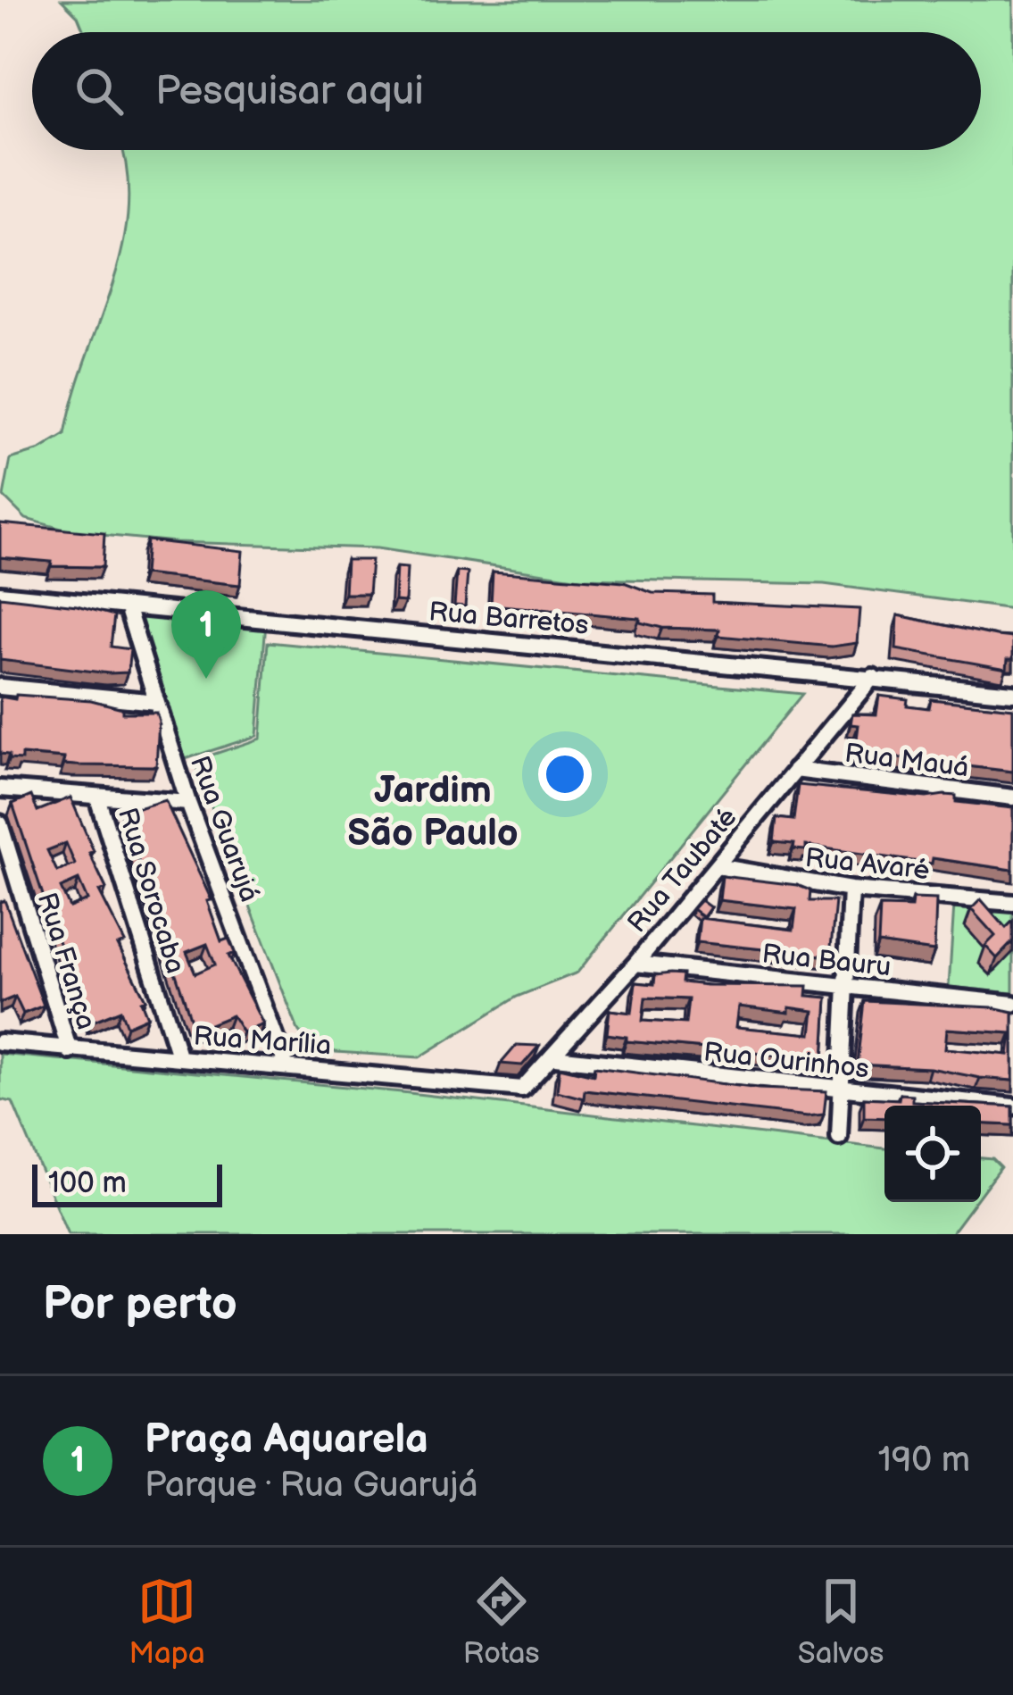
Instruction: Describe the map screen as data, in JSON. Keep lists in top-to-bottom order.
{
  "streets": {
    "street": [
      "Rua Barretos",
      "Rua Mauá",
      "Rua Guarujá",
      "Rua Avaré",
      "Rua Taubaté",
      "Rua Sorocaba",
      "Rua Bauru",
      "Rua França",
      "Rua Marília",
      "Rua Ourinhos"
    ]
  },
  "crossings": [
    ["Rua Barretos", "Rua Guarujá"],
    ["Rua Barretos", "Rua Taubaté"],
    ["Rua Mauá", "Rua Taubaté"],
    ["Rua Guarujá", "Rua Marília"],
    ["Rua Avaré", "Rua Taubaté"],
    ["Rua Taubaté", "Rua Bauru"],
    ["Rua Taubaté", "Rua Marília"],
    ["Rua Taubaté", "Rua Ourinhos"],
    ["Rua Sorocaba", "Rua Marília"],
    ["Rua França", "Rua Marília"]
  ],
  "districts": ["Jardim São Paulo"],
  "scale_bar": "100 m",
  "page": {
    "search": "Pesquisar aqui",
    "pins": "1",
    "scale": "100 m",
    "heading": "Por perto",
    "list": [
      {
        "mark": "1",
        "name": "Praça Aquarela",
        "note": "Parque · Rua Guarujá",
        "value": "190 m"
      }
    ],
    "nav": ["Mapa", "Rotas", "Salvos"]
  }
}
